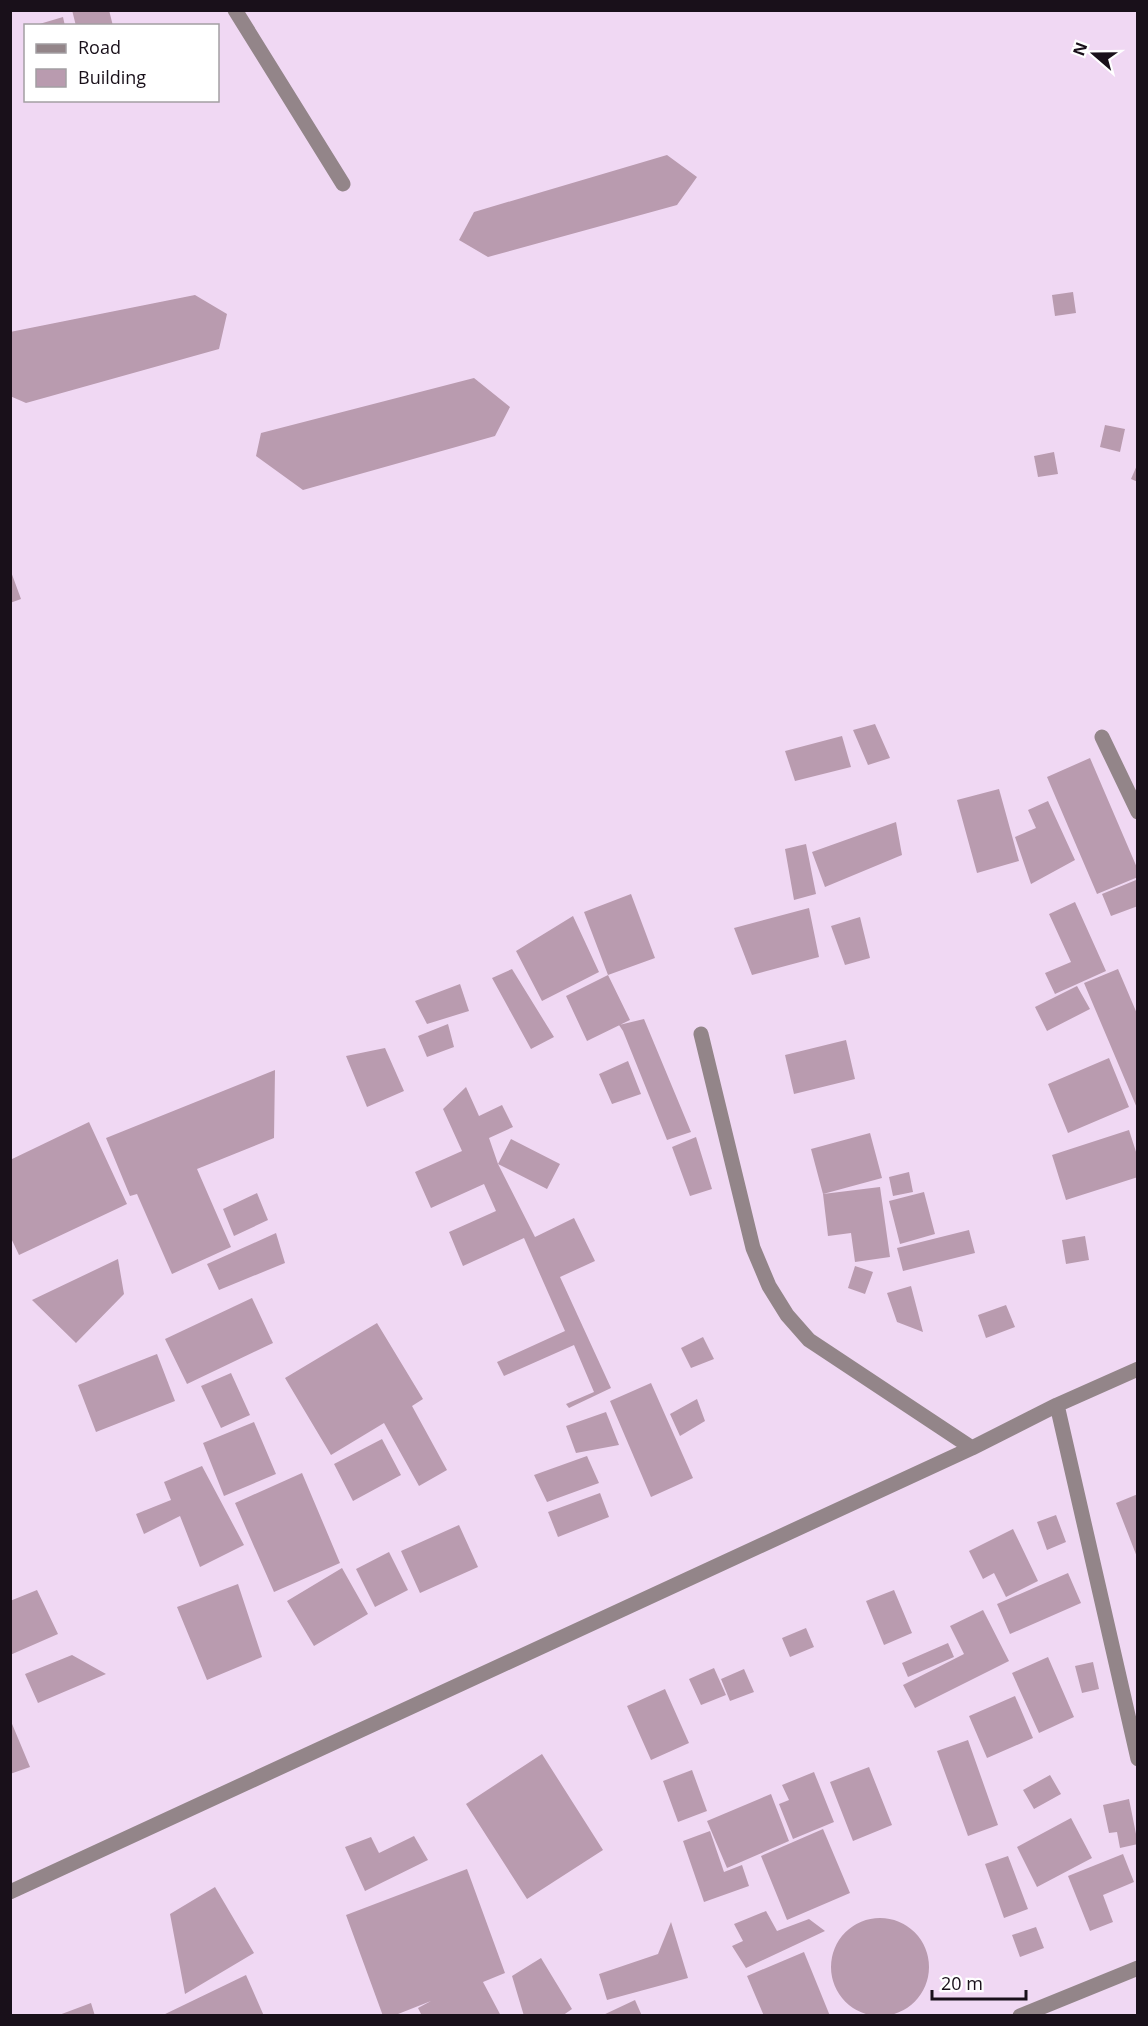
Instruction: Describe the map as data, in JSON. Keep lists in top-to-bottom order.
{
  "legend": ["Road", "Building"],
  "scale_bar": "20 m",
  "north": "left"
}
